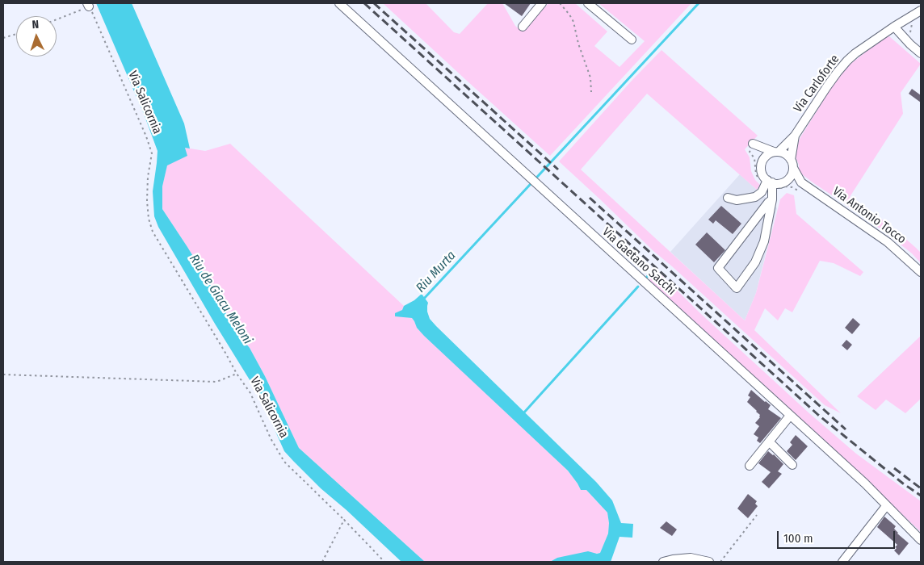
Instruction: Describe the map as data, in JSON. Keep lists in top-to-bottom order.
{
  "streets": {
    "street": ["Via Carloforte", "Via Antonio Tocco", "Via Gaetano Sacchi"],
    "path": ["Via Salicornia"]
  },
  "crossings": [
    ["Via Carloforte", "Via Antonio Tocco"]
  ],
  "water": ["Riu Murta", "Riu de Giacu Meloni"],
  "scale_bar": "100 m",
  "north": "top"
}
